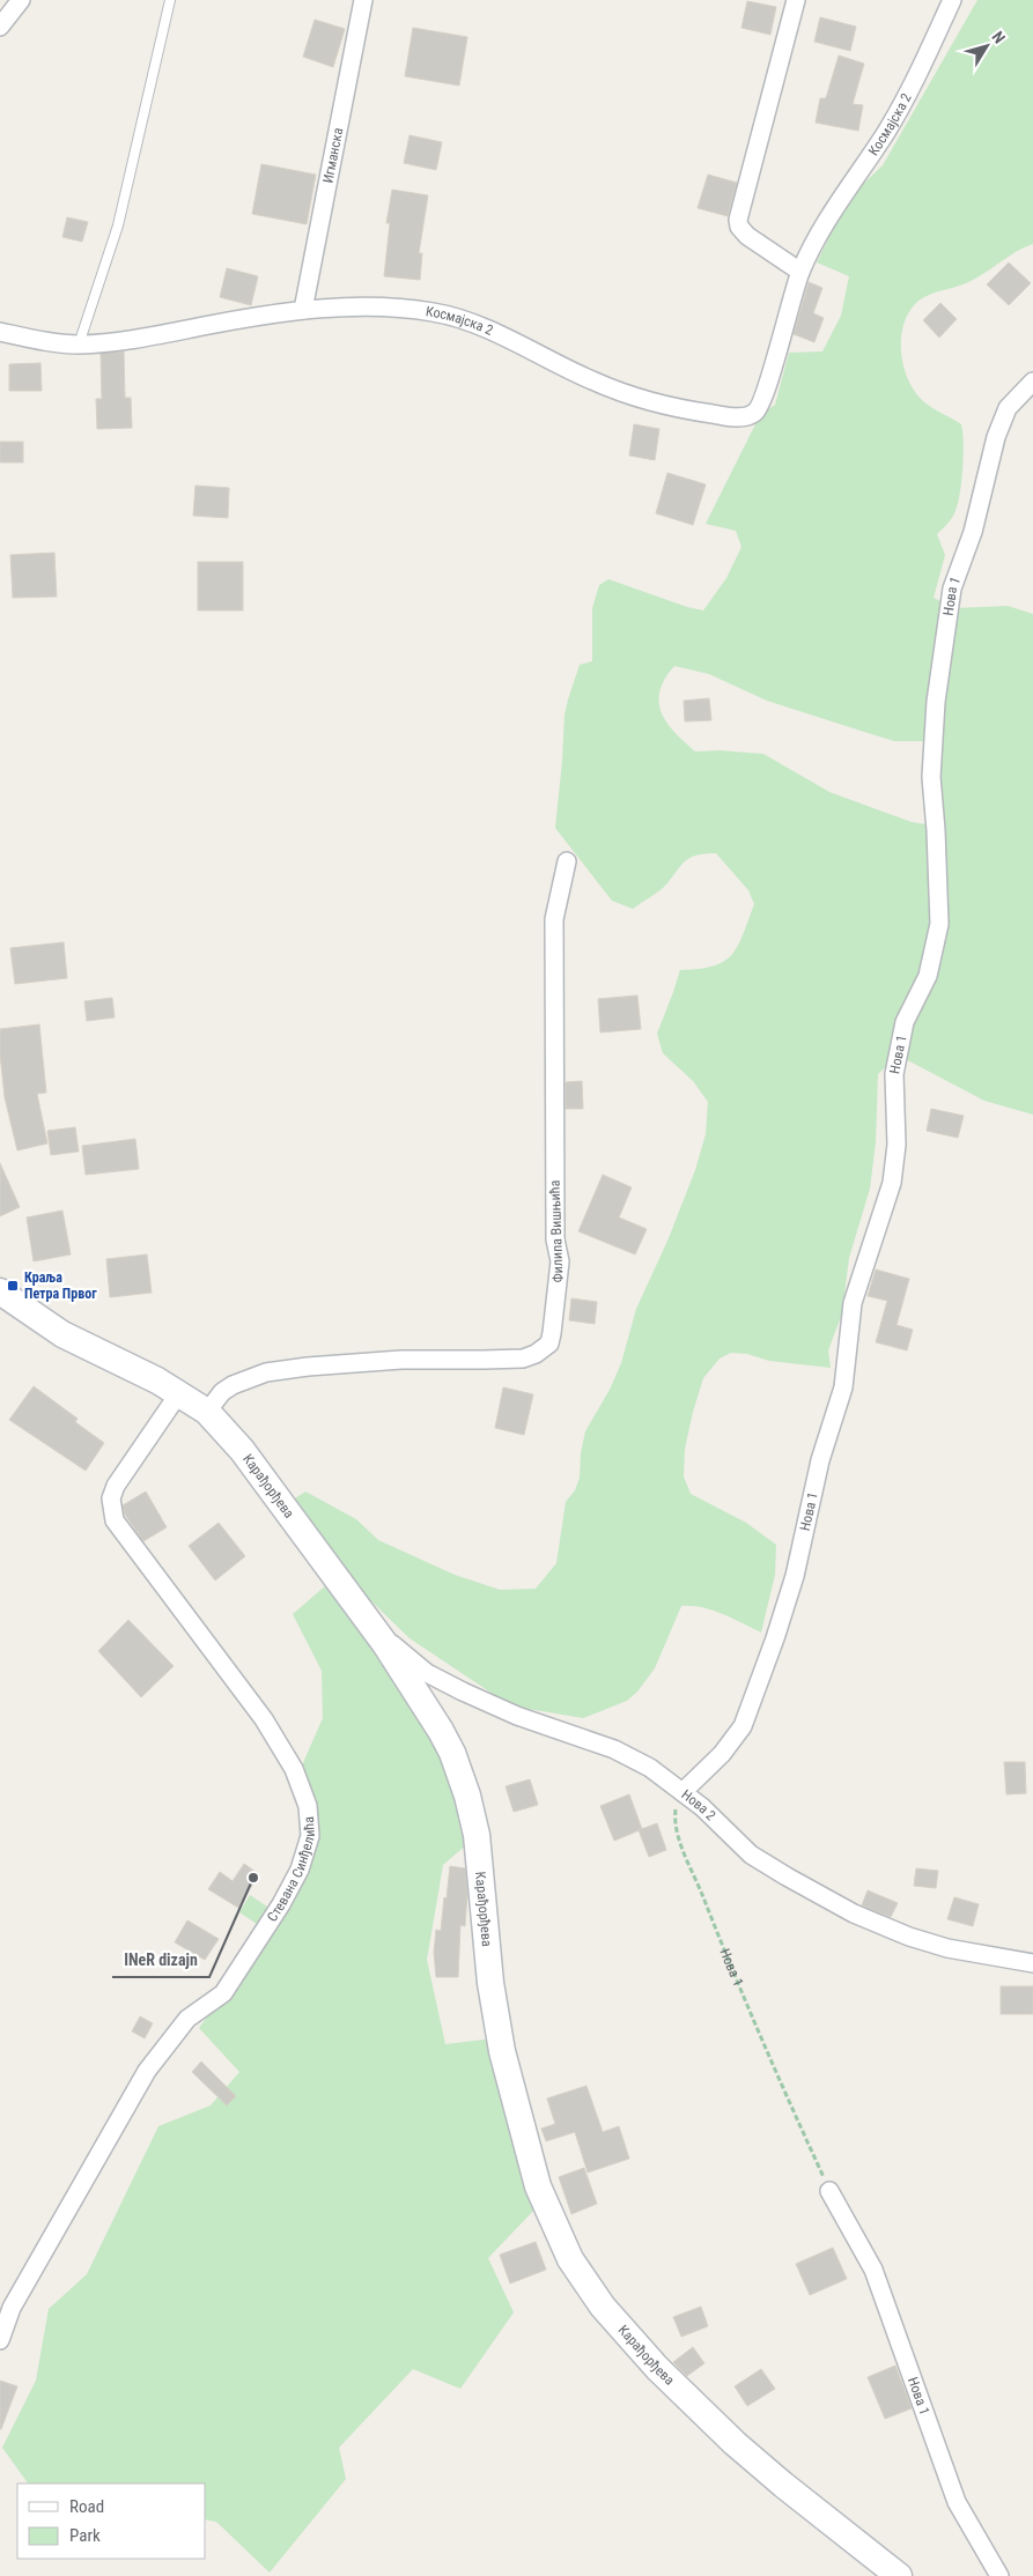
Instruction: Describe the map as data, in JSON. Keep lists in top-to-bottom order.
{
  "streets": {
    "street": [
      "Космајска 2",
      "Игманска",
      "Нова 1",
      "Филипа Вишњића",
      "Карађорђева",
      "Нова 2",
      "Стевана Синђелића"
    ]
  },
  "crossings": [
    ["Космајска 2", "Игманска"],
    ["Нова 1", "Нова 2"],
    ["Филипа Вишњића", "Карађорђева"],
    ["Карађорђева", "Нова 2"],
    ["Карађорђева", "Стевана Синђелића"]
  ],
  "places": {
    "transit": ["Краља Петра Првог"],
    "other": ["INeR dizajn"]
  },
  "legend": ["Road", "Park"],
  "north": "top right"
}
